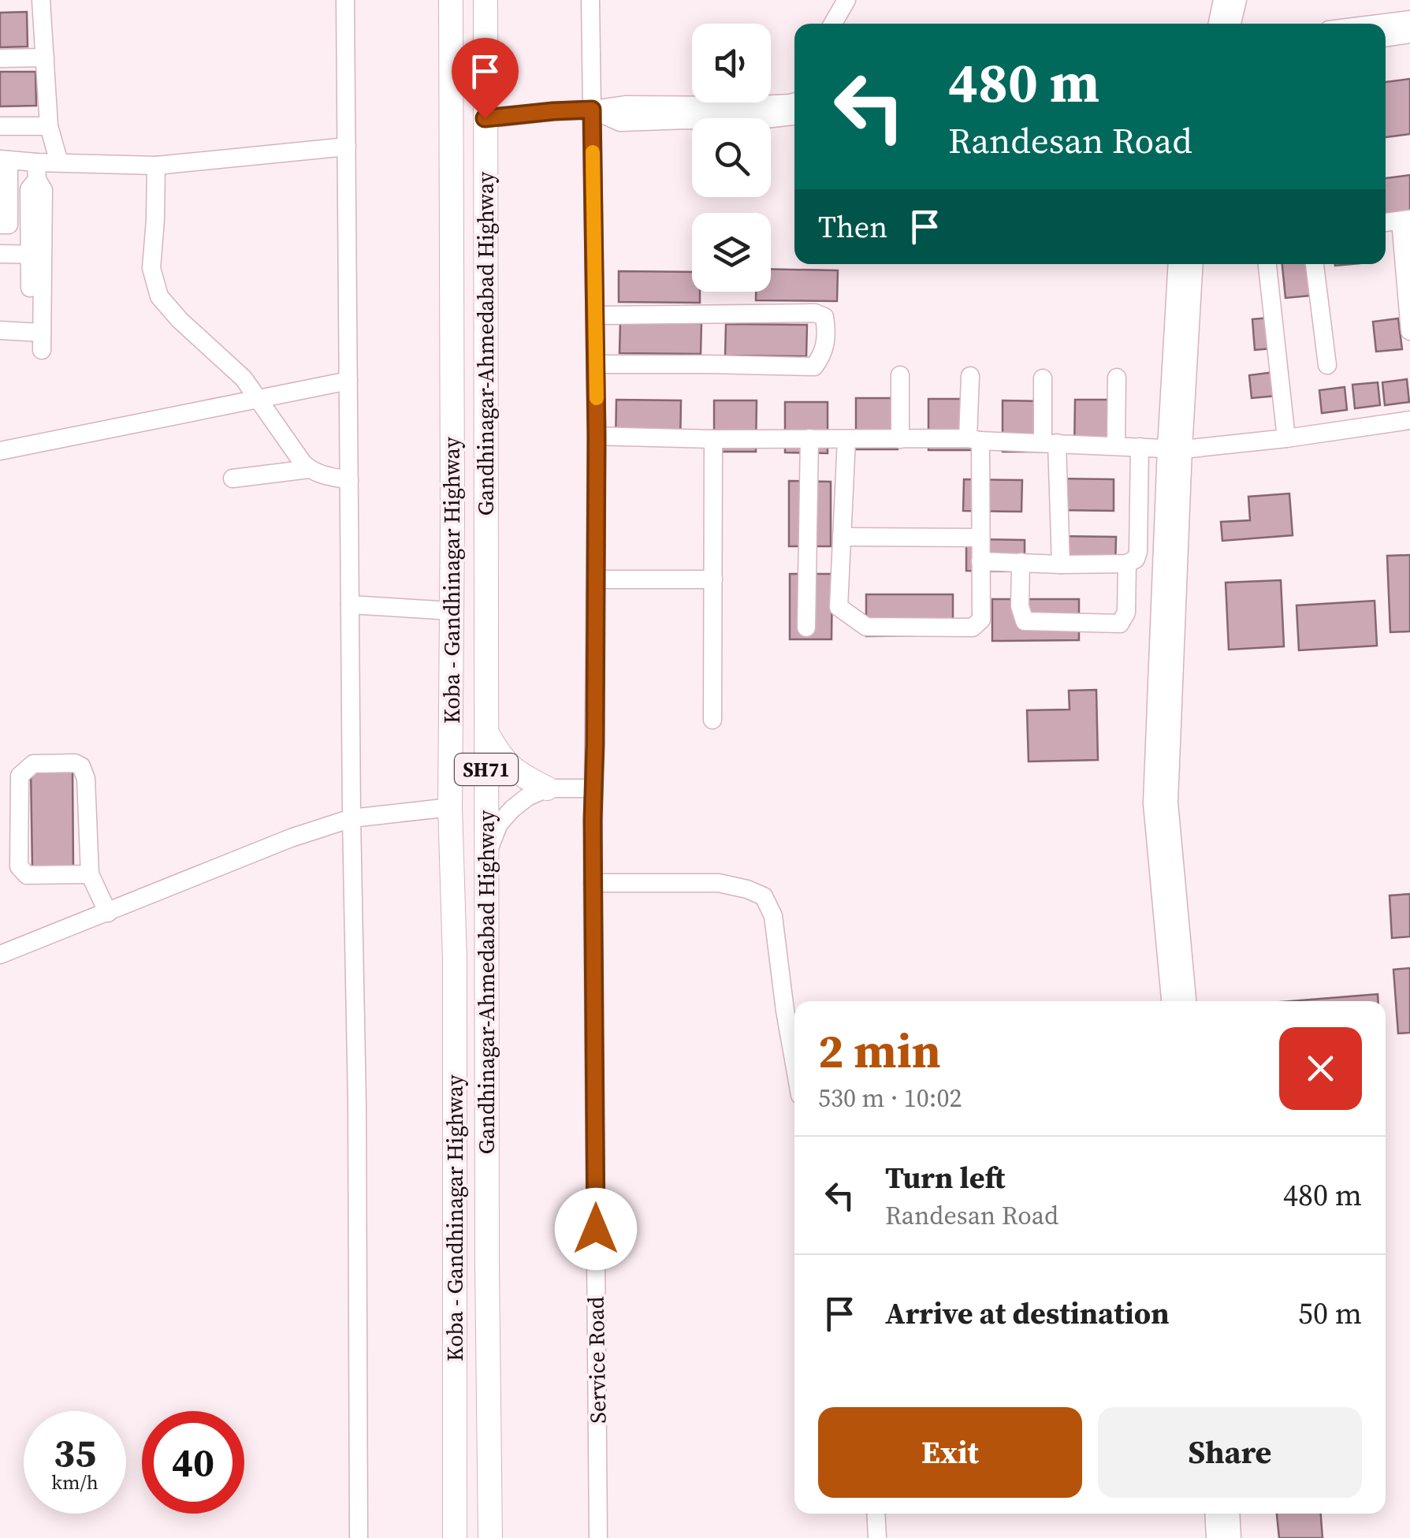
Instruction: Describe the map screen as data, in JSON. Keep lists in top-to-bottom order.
{
  "streets": {
    "main road": ["Gandhinagar-Ahmedabad Highway", "Koba - Gandhinagar Highway", "SH71"],
    "street": ["Service Road"]
  },
  "page": {
    "turn": ["480 m", "Randesan Road"],
    "then": "Then",
    "heading": ["2 min", "530 m · 10:02"],
    "list": [
      {
        "name": "Turn left",
        "note": "Randesan Road",
        "value": "480 m"
      },
      {
        "name": "Arrive at destination",
        "value": "50 m"
      }
    ],
    "buttons": ["Exit", "Share"],
    "speed": "35 km/h",
    "limit": "40"
  }
}
